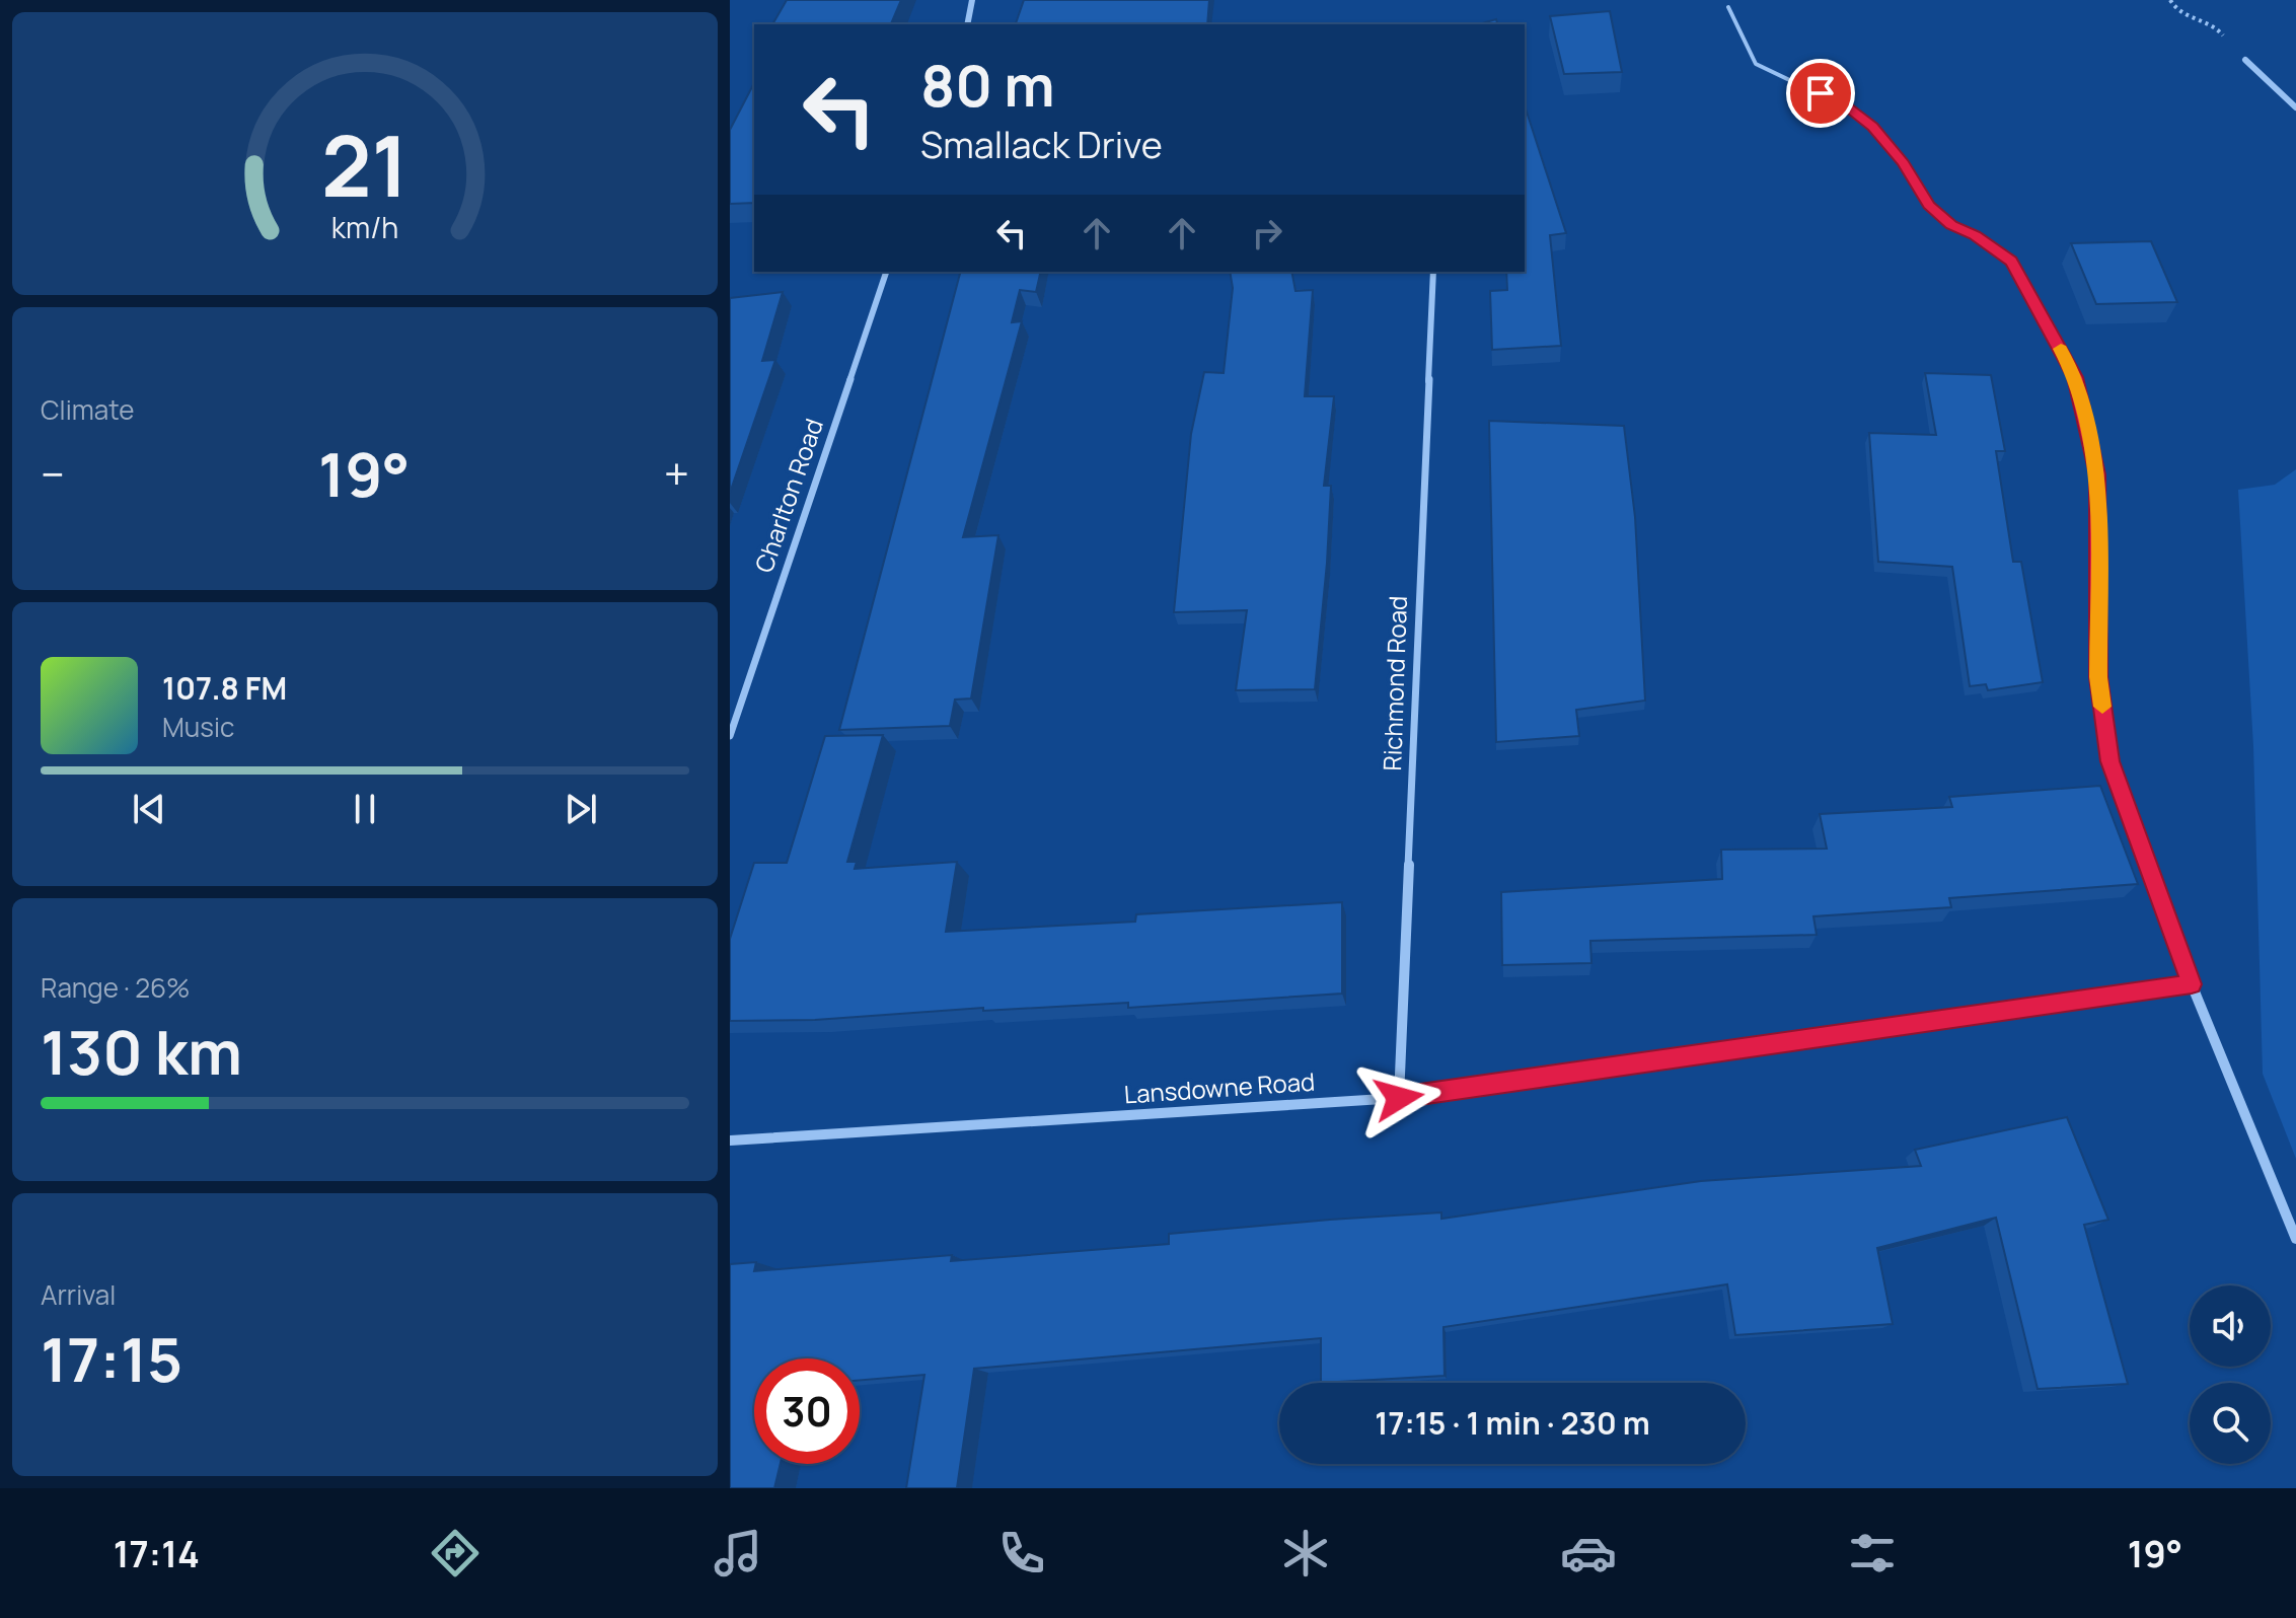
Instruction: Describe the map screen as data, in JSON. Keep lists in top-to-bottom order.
{
  "streets": {
    "street": ["Charlton Road", "Richmond Road", "Lansdowne Road"]
  },
  "crossings": [
    ["Richmond Road", "Lansdowne Road"]
  ],
  "page": {
    "turn": ["80 m", "Smallack Drive"],
    "tile": [
      "Climate",
      ["Range · 26%", "130 km"],
      ["Arrival", "17:15"]
    ],
    "heat": ["−", "19°", "+"],
    "song": ["107.8 FM", "Music"],
    "limit": "30",
    "trip": "17:15 · 1 min · 230 m",
    "tabs": ["17:14", "19°"],
    "gauge": ["21", "km/h"]
  }
}
